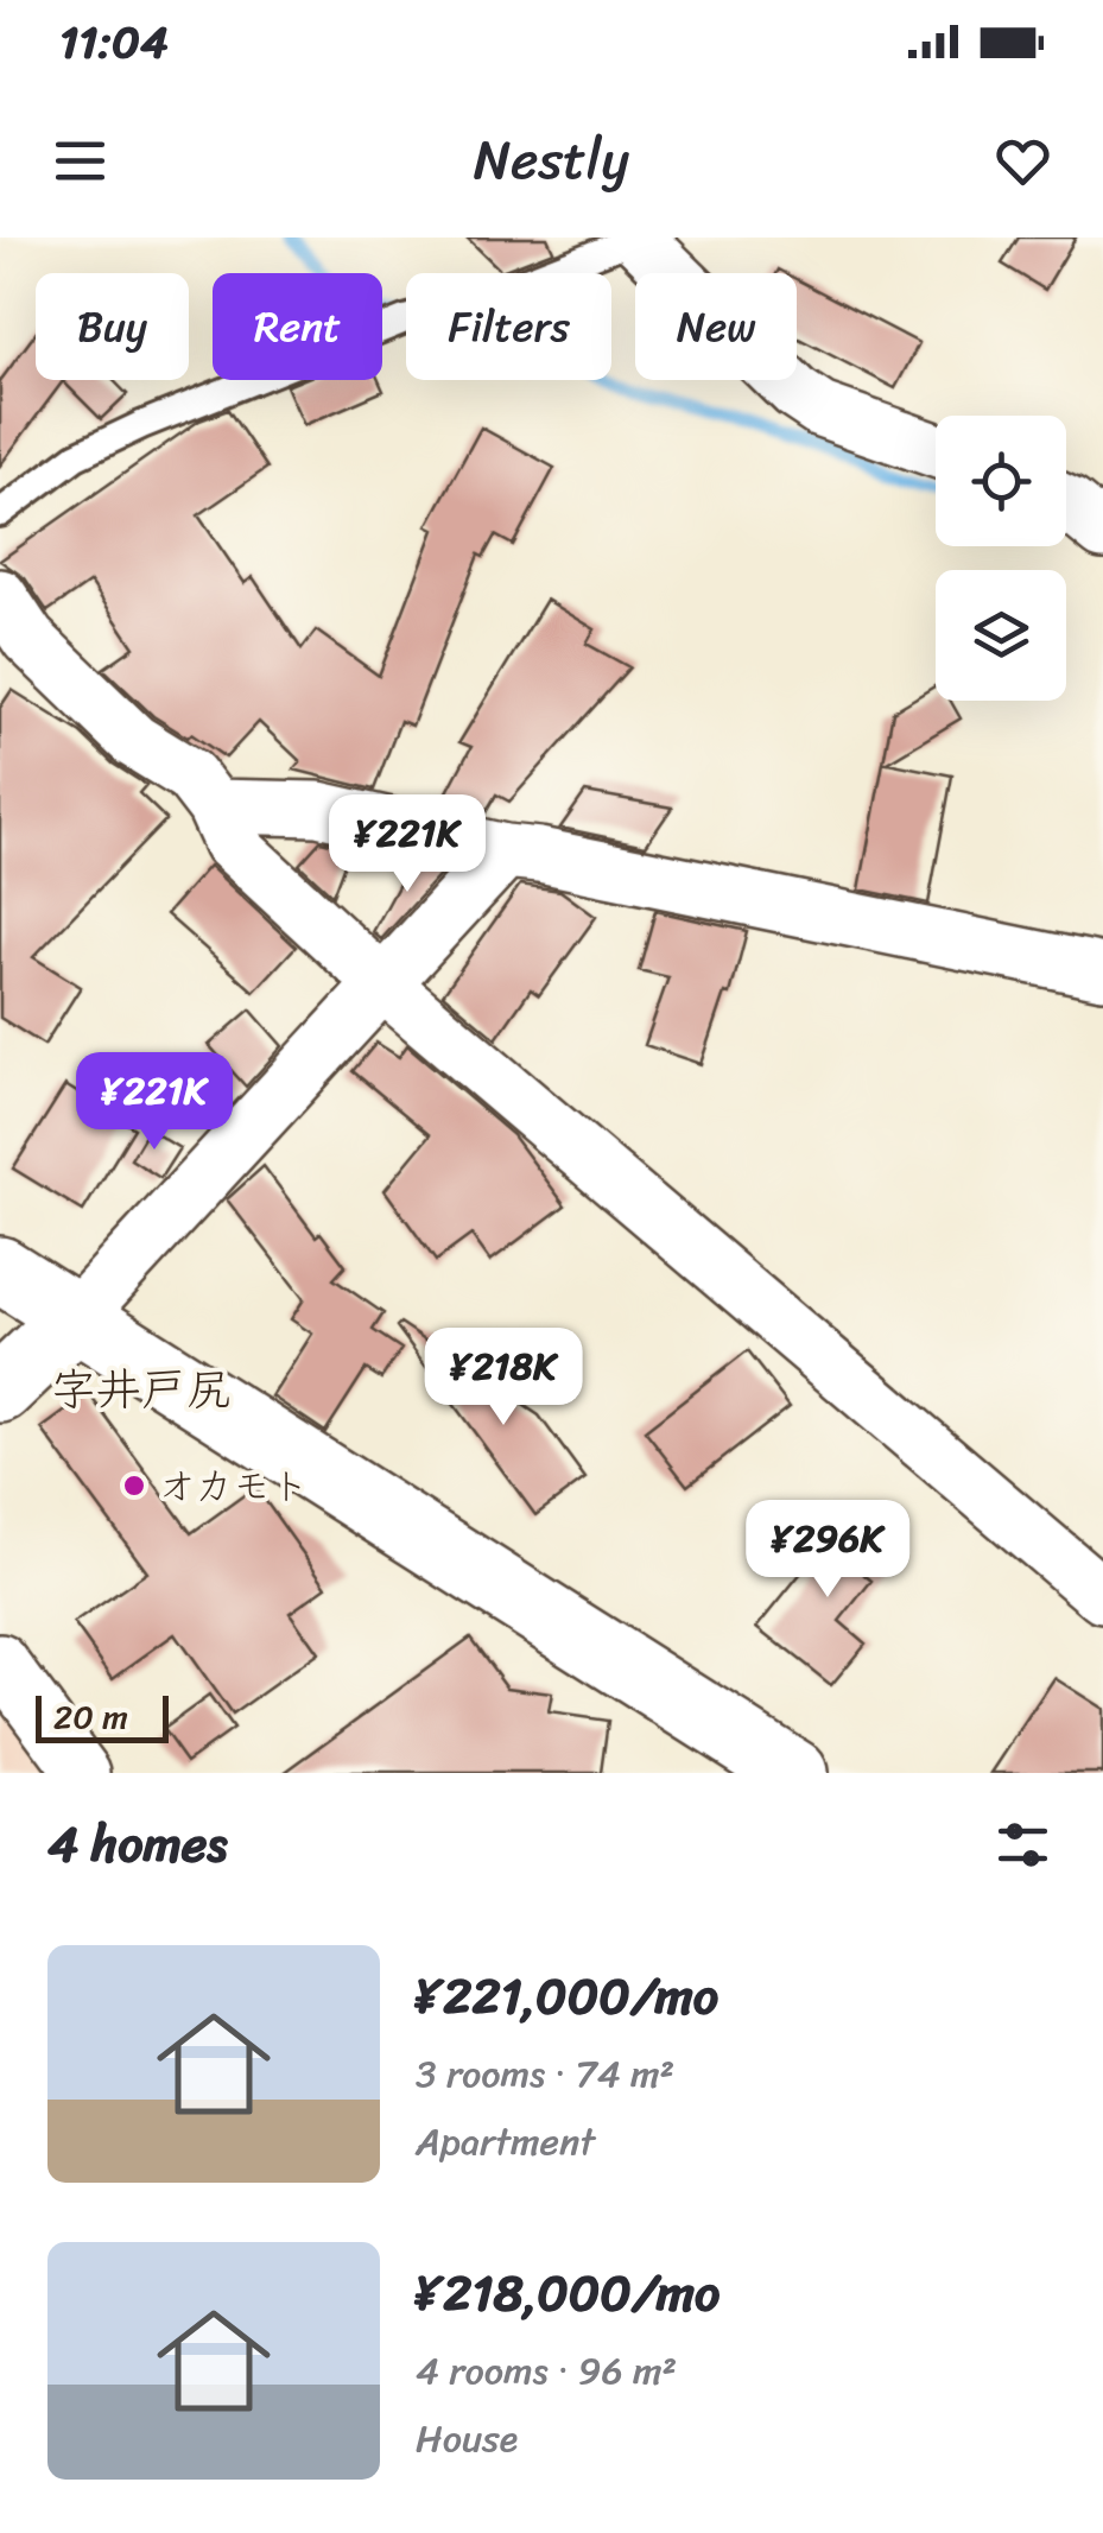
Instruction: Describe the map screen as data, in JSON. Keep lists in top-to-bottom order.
{
  "districts": ["字井戸尻"],
  "places": ["オカモト"],
  "scale_bar": "20 m",
  "page": {
    "status": "11:04",
    "header": "Nestly",
    "chip": [
      "Buy",
      "Rent",
      "Filters",
      "New"
    ],
    "price": [
      "¥221K",
      "¥221K",
      "¥218K",
      "¥296K"
    ],
    "scale": "20 m",
    "heading": "4 homes",
    "list": [
      {
        "name": "¥221,000/mo",
        "note": "3 rooms · 74 m² · Apartment"
      },
      {
        "name": "¥218,000/mo",
        "note": "4 rooms · 96 m² · House"
      }
    ]
  }
}
